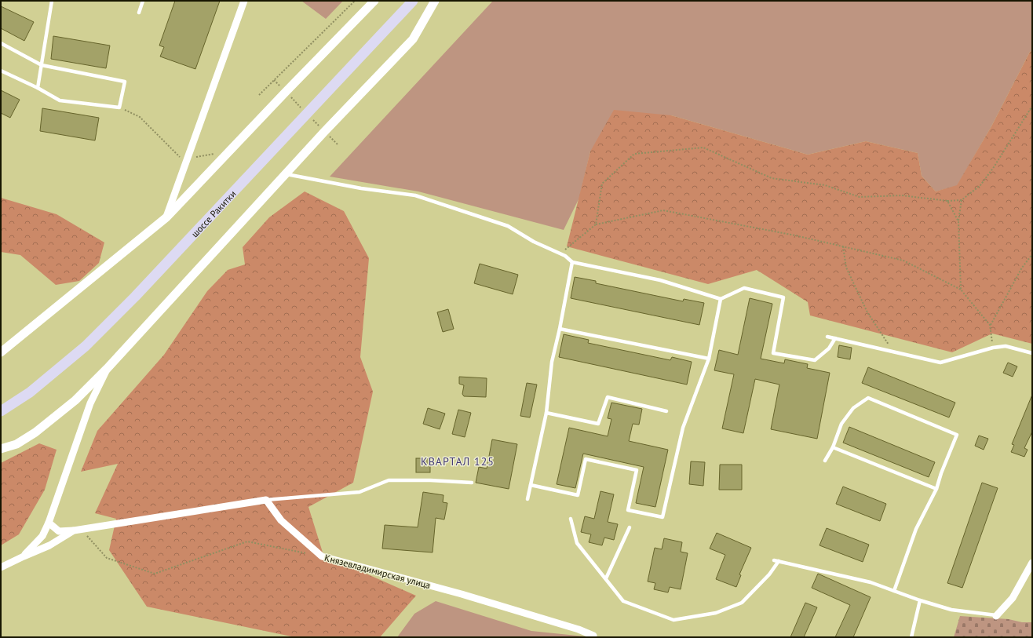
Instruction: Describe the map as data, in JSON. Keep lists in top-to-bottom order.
{
  "streets": {
    "main road": ["шоссе Ракитки"],
    "street": ["Князевладимирская улица"]
  },
  "districts": ["КВАРТАЛ 125"]
}
